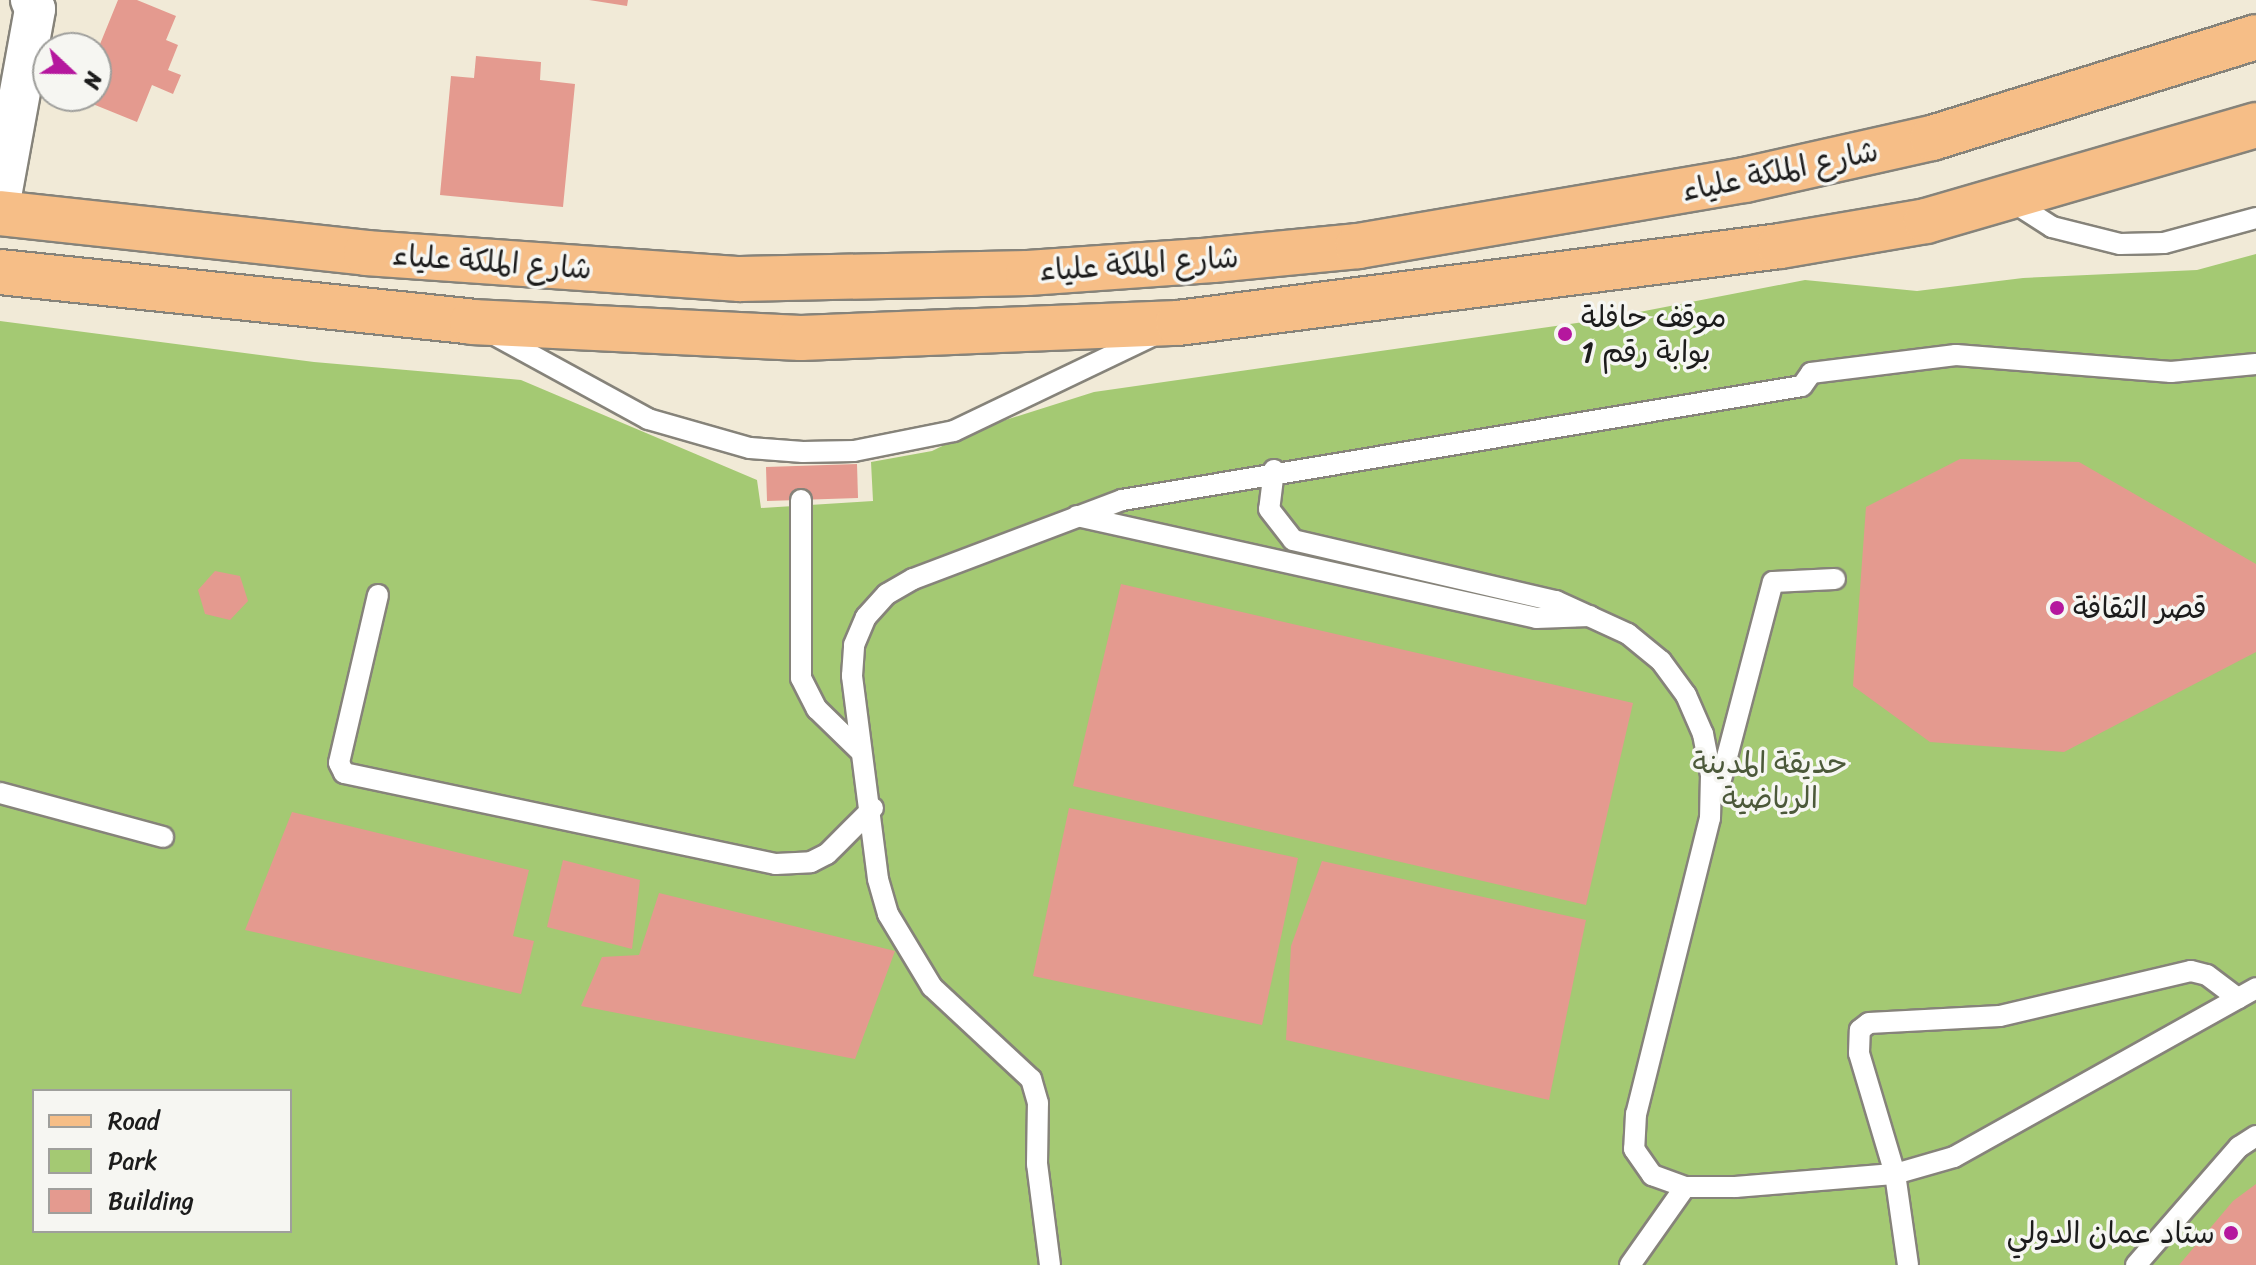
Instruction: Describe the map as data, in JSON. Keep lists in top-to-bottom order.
{
  "streets": {
    "main road": ["شارع الملكة علياء"]
  },
  "parks": ["حديقة المدينة الرياضية"],
  "places": ["موقف حافلة بوابة رقم 1", "قصر الثقافة", "ستاد عمان الدولي"],
  "legend": ["Road", "Park", "Building"],
  "north": "right"
}
